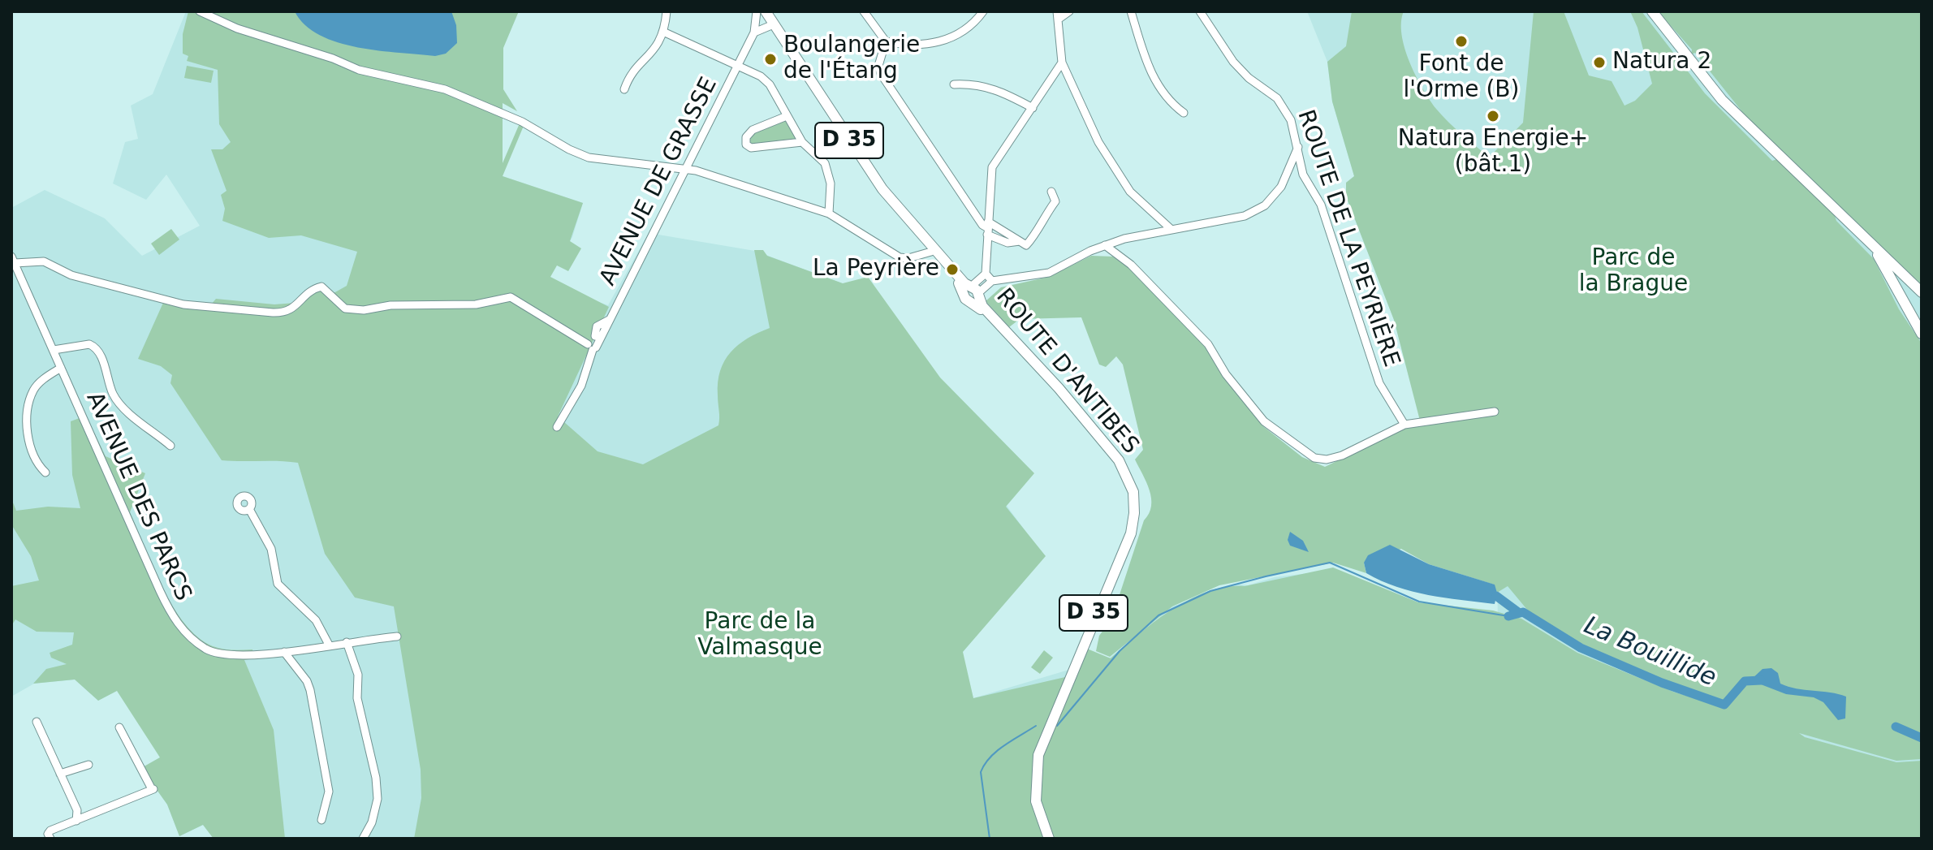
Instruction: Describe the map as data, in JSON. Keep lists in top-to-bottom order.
{
  "streets": {
    "main road": ["D 35", "ROUTE D'ANTIBES"],
    "street": ["AVENUE DE GRASSE", "ROUTE DE LA PEYRIÈRE", "AVENUE DES PARCS"]
  },
  "crossings": [
    ["D 35", "AVENUE DE GRASSE"],
    ["D 35", "ROUTE D'ANTIBES"]
  ],
  "water": ["La Bouillide"],
  "parks": ["Parc de la Brague", "Parc de la Valmasque"],
  "places": [
    "Font de l'Orme (B)",
    "Boulangerie de l'Étang",
    "Natura 2",
    "Natura Energie+ (bât.1)",
    "La Peyrière"
  ]
}
